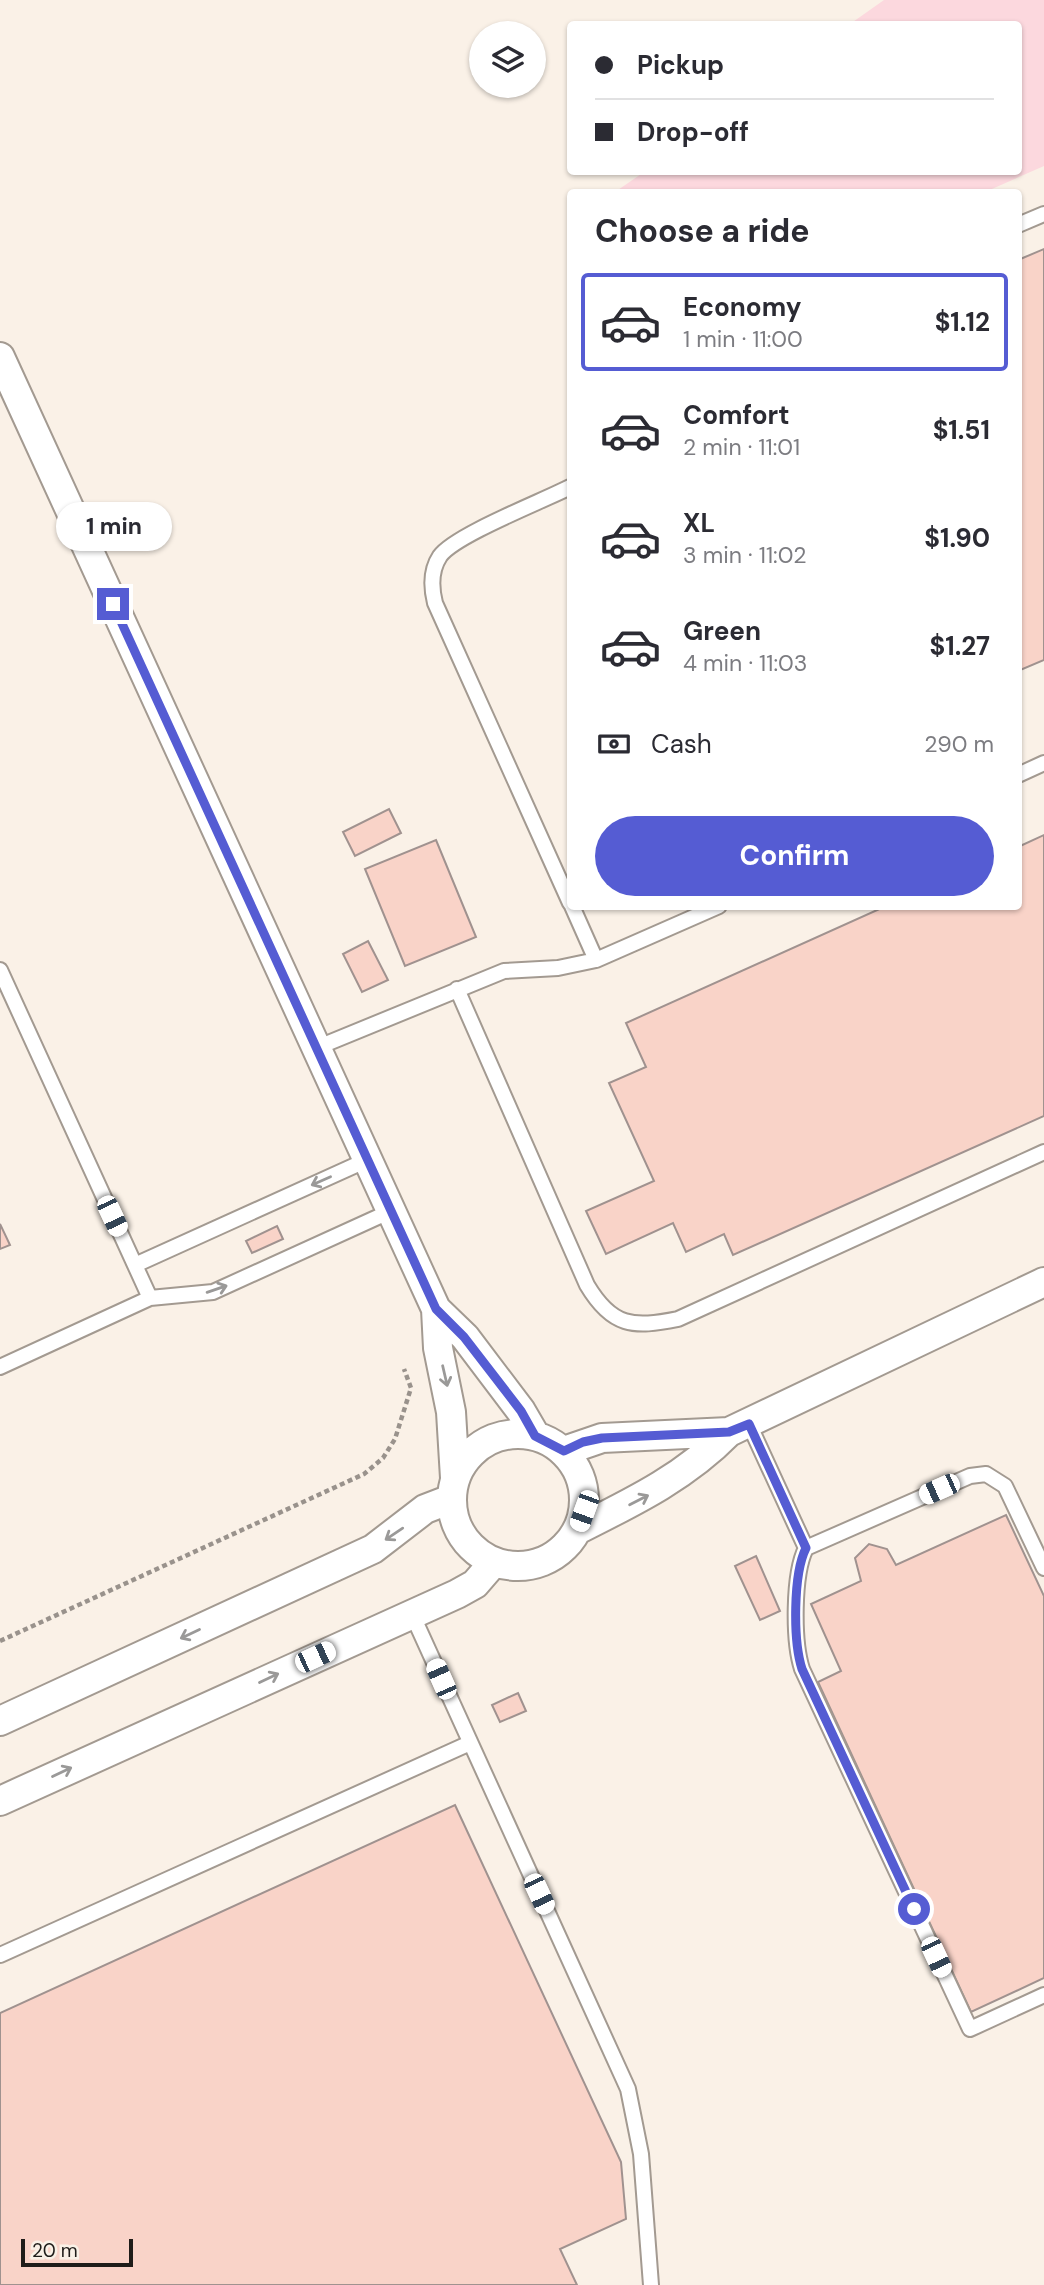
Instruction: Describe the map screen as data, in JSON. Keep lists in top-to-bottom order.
{
  "scale_bar": "20 m",
  "page": {
    "banner": ["Pickup", "Drop-off"],
    "heading": "Choose a ride",
    "list": [
      {
        "name": "Economy",
        "note": "1 min · 11:00",
        "value": "$1.12"
      },
      {
        "name": "Comfort",
        "note": "2 min · 11:01",
        "value": "$1.51"
      },
      {
        "name": "XL",
        "note": "3 min · 11:02",
        "value": "$1.90"
      },
      {
        "name": "Green",
        "note": "4 min · 11:03",
        "value": "$1.27"
      }
    ],
    "bubble": "1 min",
    "pay": ["Cash", "290 m"],
    "buttons": "Confirm",
    "scale": "20 m"
  }
}
